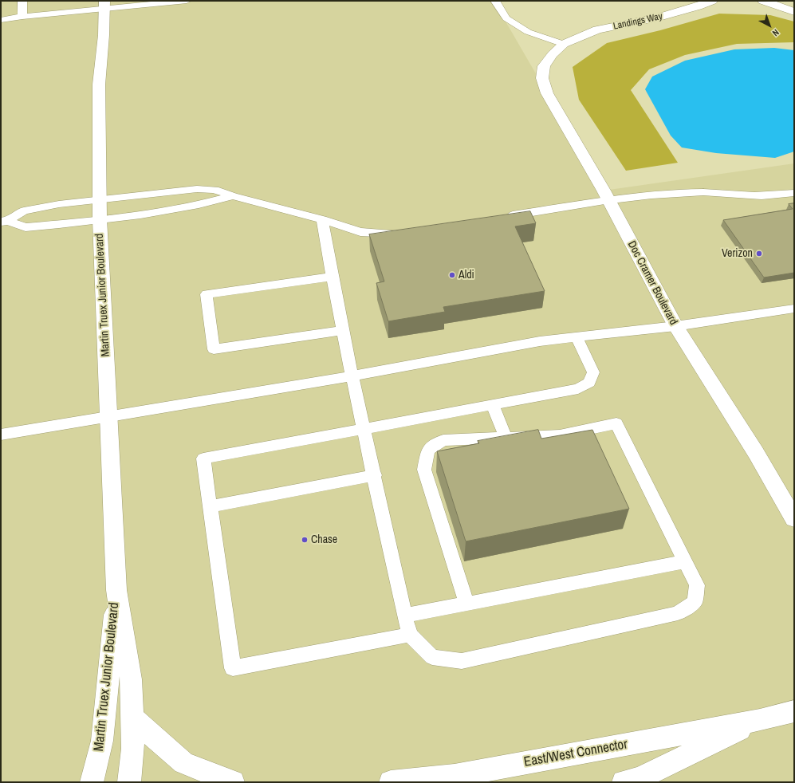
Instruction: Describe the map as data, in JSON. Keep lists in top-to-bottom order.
{
  "streets": {
    "street": [
      "Landings Way",
      "Doc Cramer Boulevard",
      "Martin Truex Junior Boulevard",
      "East/West Connector"
    ]
  },
  "crossings": [
    ["Landings Way", "Doc Cramer Boulevard"]
  ],
  "places": ["Verizon", "Aldi", "Chase"],
  "north": "bottom right"
}
